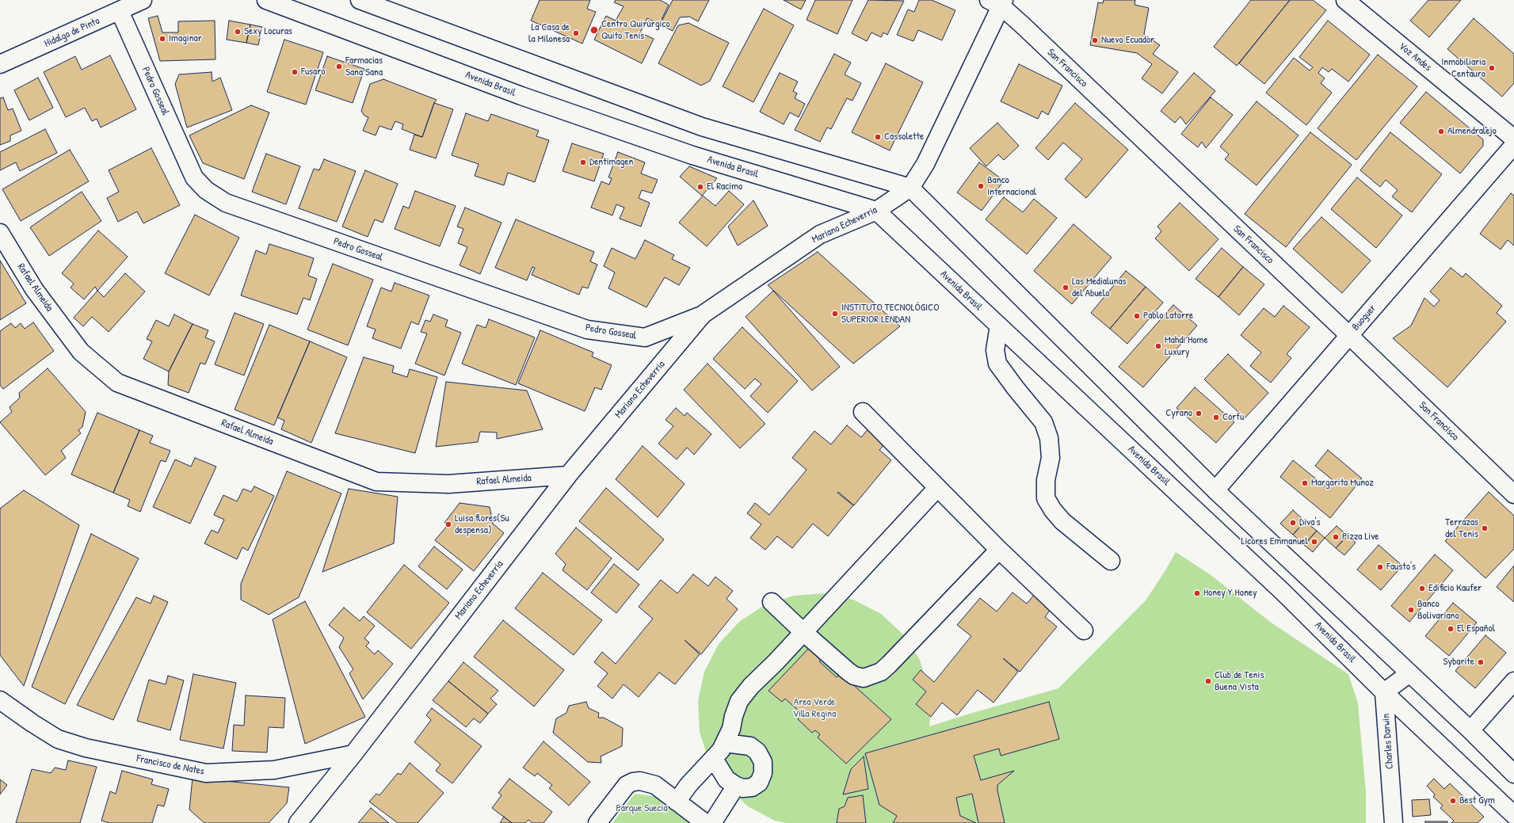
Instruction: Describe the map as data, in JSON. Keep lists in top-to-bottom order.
{
  "streets": {
    "street": [
      "Hidalgo de Pinto",
      "Voz Andes",
      "San Francisco",
      "Avenida Brasil",
      "Pedro Gosseal",
      "Mariano Echeverria",
      "Rafael Almeida",
      "Buoguer",
      "Charles Darwin",
      "Francisco de Nates"
    ]
  },
  "crossings": [
    ["Hidalgo de Pinto", "Pedro Gosseal"],
    ["San Francisco", "Mariano Echeverria"],
    ["San Francisco", "Buoguer"],
    ["Avenida Brasil", "Mariano Echeverria"],
    ["Avenida Brasil", "Charles Darwin"],
    ["Pedro Gosseal", "Mariano Echeverria"],
    ["Mariano Echeverria", "Rafael Almeida"],
    ["Mariano Echeverria", "Francisco de Nates"]
  ],
  "parks": ["Area Verde Villa Regina", "Parque Suecia"],
  "places": [
    "Centro Quirúrgico Quito Tenis",
    "Sexy Locuras",
    "La Casa de la Milonesa",
    "Imaginar",
    "Nuevo Ecuador",
    "Farmacias Sana Sana",
    "Inmobiliaria Centauro",
    "Fusaro",
    "Almendralejo",
    "Cassolette",
    "Dentimagen",
    "Banco Internacional",
    "El Racimo",
    "Las Medialunas del Abuelo",
    "INSTITUTO TECNOLÓGICO SUPERIOR LENDAN",
    "Pablo Latorre",
    "Mahdi Home Luxury",
    "Cyrano",
    "Corfu",
    "Margarita Munoz",
    "Diva's",
    "Luisa flores(Su despensa)",
    "Terrazas del Tenis",
    "Pizza Live",
    "Licores Emmanuel",
    "Fausto's",
    "Edificio Kaufer",
    "Honey Y Honey",
    "Banco Bolivariano",
    "El Español",
    "Sybarite",
    "Club de Tenis Buena Vista",
    "Best Gym"
  ]
}
